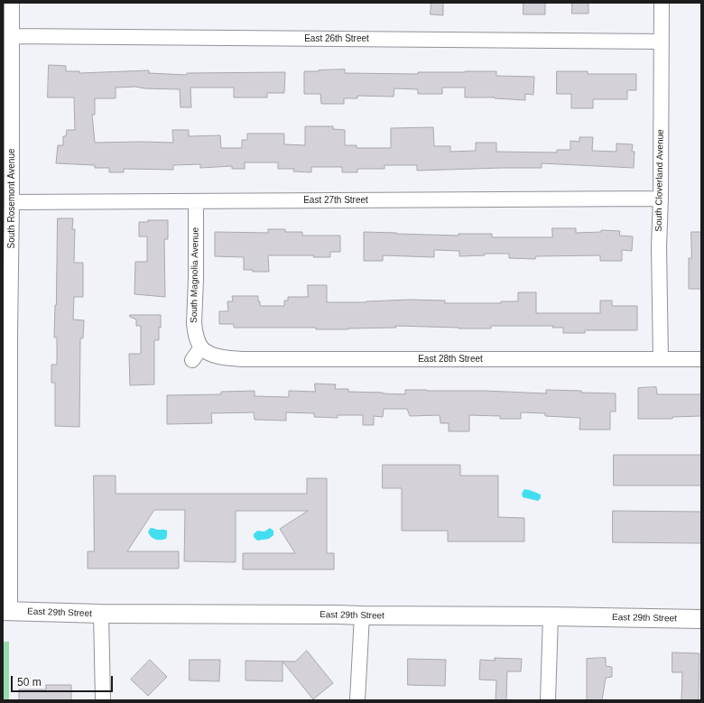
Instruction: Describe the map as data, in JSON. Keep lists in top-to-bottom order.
{
  "streets": {
    "street": [
      "East 26th Street",
      "South Cloverland Avenue",
      "South Rosemont Avenue",
      "East 27th Street",
      "South Magnolia Avenue",
      "East 28th Street",
      "East 29th Street"
    ]
  },
  "crossings": [
    ["East 26th Street", "South Cloverland Avenue"],
    ["East 26th Street", "South Rosemont Avenue"],
    ["South Cloverland Avenue", "East 27th Street"],
    ["South Cloverland Avenue", "East 28th Street"],
    ["South Rosemont Avenue", "East 27th Street"],
    ["South Rosemont Avenue", "East 29th Street"],
    ["East 27th Street", "South Magnolia Avenue"],
    ["South Magnolia Avenue", "East 28th Street"]
  ],
  "scale_bar": "50 m"
}
